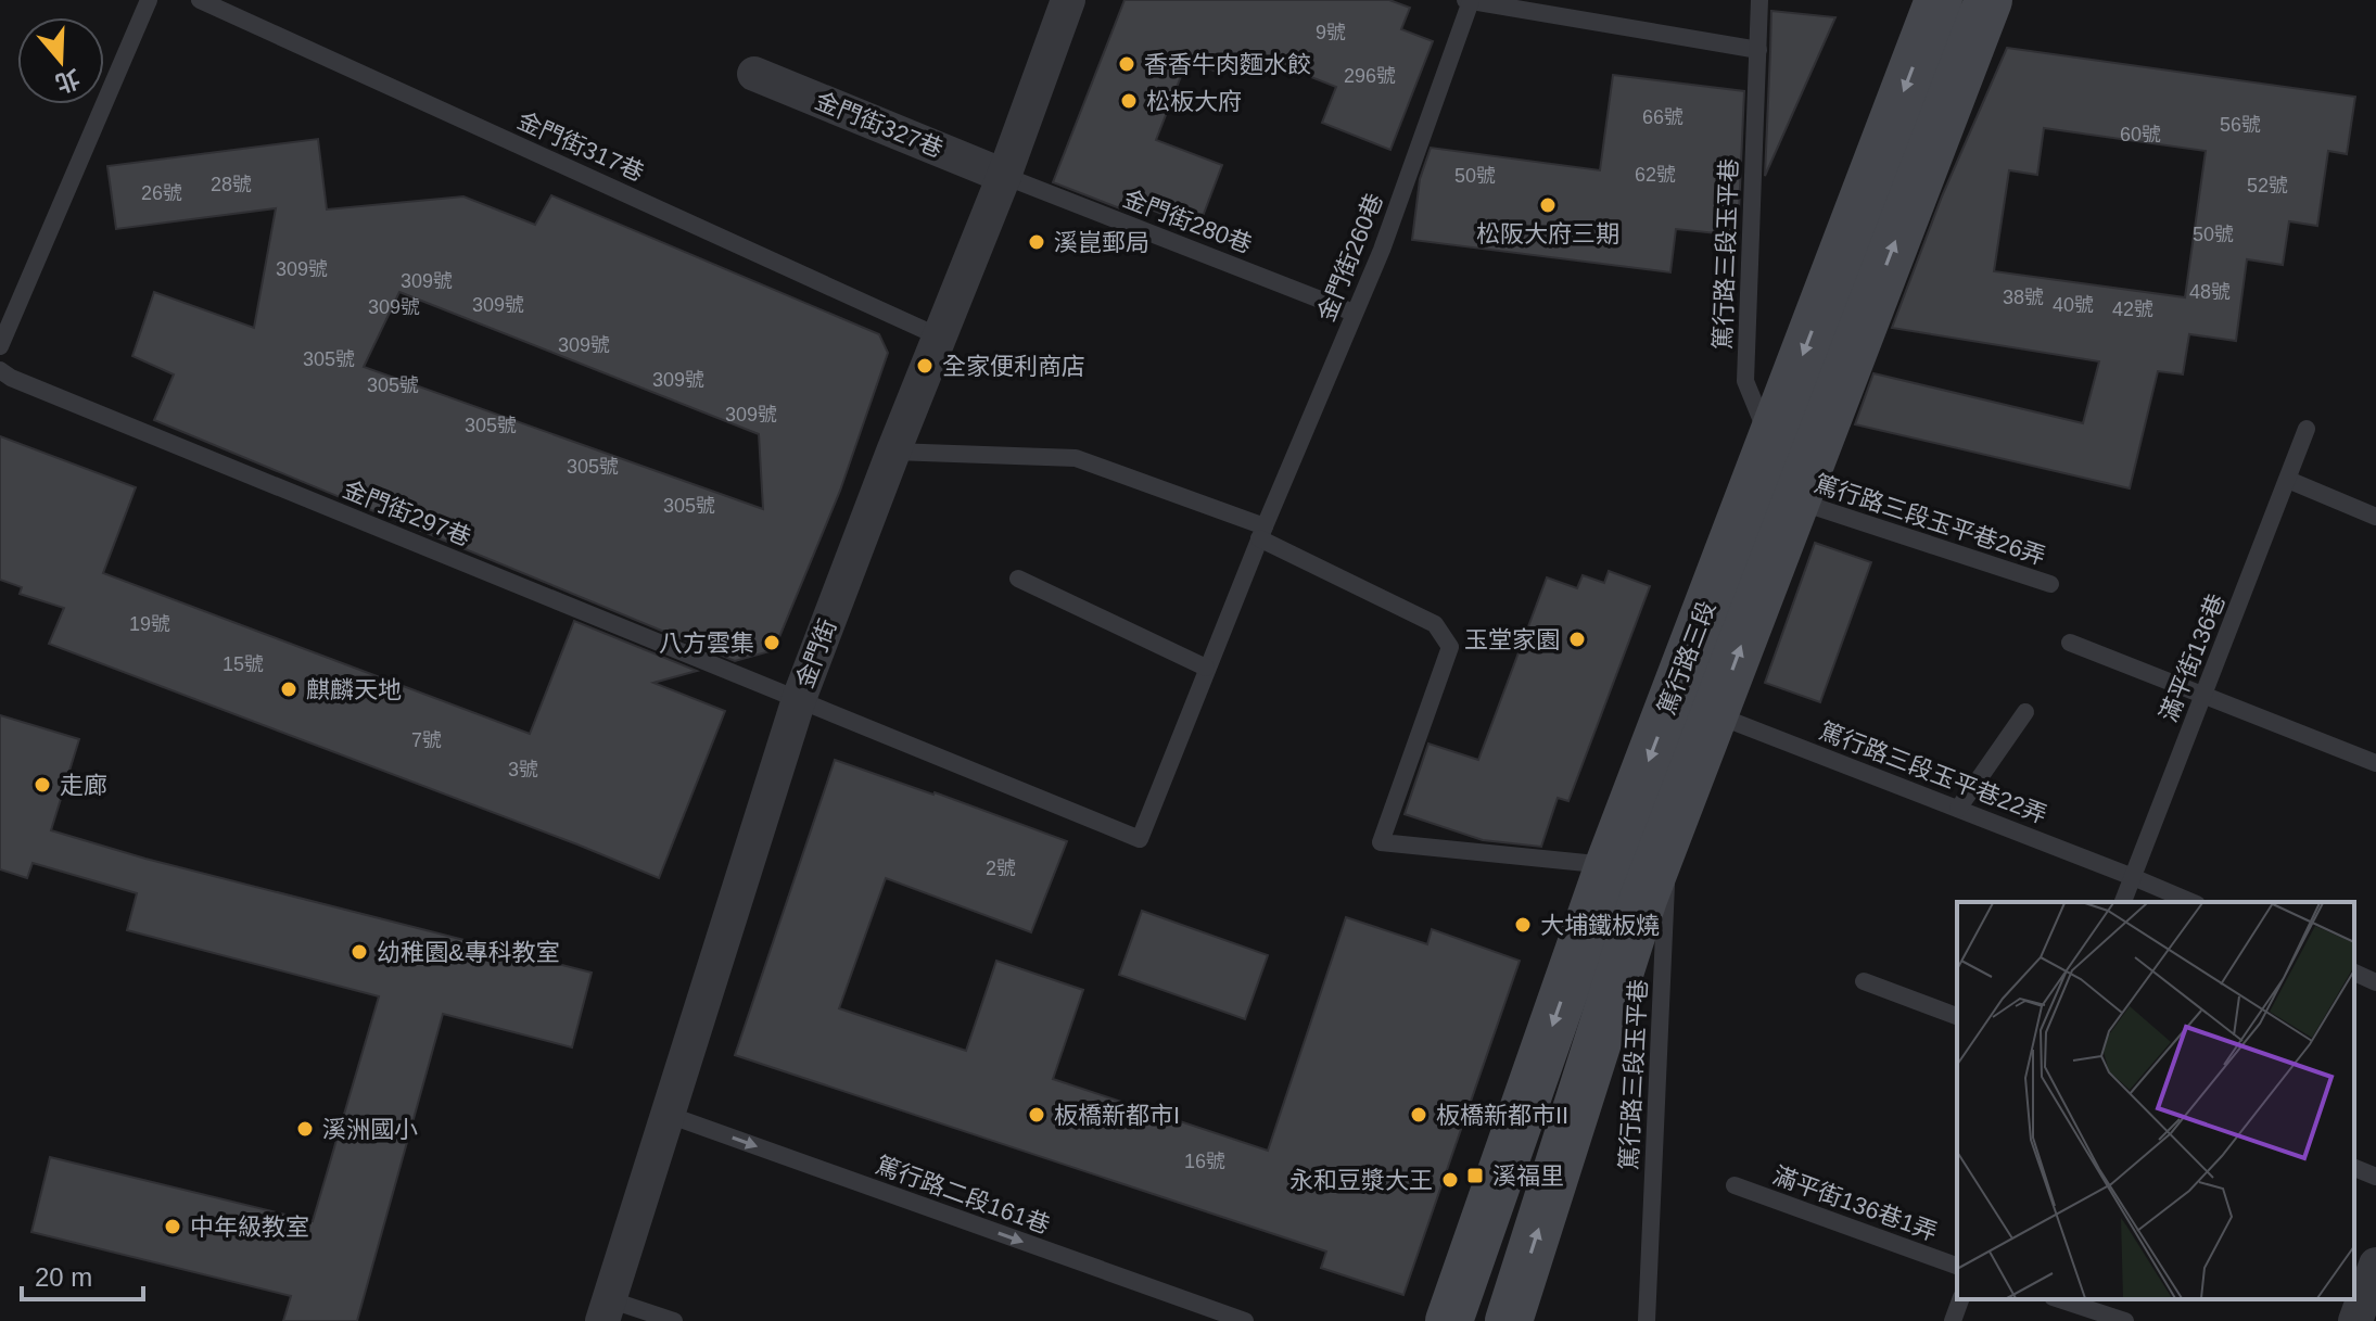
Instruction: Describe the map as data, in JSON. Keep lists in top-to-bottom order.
{
  "streets": {
    "street": ["金門街327巷", "金門街", "篤行路三段"],
    "lane": [
      "金門街317巷",
      "金門街280巷",
      "篤行路三段玉平巷",
      "金門街260巷",
      "金門街297巷",
      "篤行路三段玉平巷26弄",
      "滿平街136巷",
      "篤行路三段玉平巷22弄",
      "篤行路二段161巷",
      "滿平街136巷1弄"
    ]
  },
  "crossings": [
    ["金門街327巷", "金門街280巷"],
    ["金門街327巷", "金門街"],
    ["金門街317巷", "金門街"],
    ["金門街280巷", "金門街260巷"],
    ["金門街280巷", "金門街"],
    ["篤行路三段玉平巷", "篤行路三段玉平巷26弄"],
    ["篤行路三段玉平巷", "篤行路三段"],
    ["金門街260巷", "金門街297巷"],
    ["金門街260巷", "金門街"],
    ["金門街297巷", "金門街"],
    ["篤行路三段玉平巷26弄", "篤行路三段"],
    ["金門街", "篤行路二段161巷"],
    ["篤行路三段", "篤行路三段玉平巷22弄"],
    ["滿平街136巷", "篤行路三段玉平巷22弄"]
  ],
  "one_way": ["篤行路二段161巷"],
  "places": {
    "other": [
      "香香牛肉麵水餃",
      "松板大府",
      "松阪大府三期",
      "溪崑郵局",
      "全家便利商店",
      "玉堂家園",
      "八方雲集",
      "麒麟天地",
      "走廊",
      "大埔鐵板燒",
      "幼稚園&專科教室",
      "板橋新都市I",
      "板橋新都市II",
      "溪洲國小",
      "永和豆漿大王",
      "中年級教室"
    ],
    "transit": ["溪福里"]
  },
  "house_numbers": [
    "9號",
    "296號",
    "66號",
    "56號",
    "60號",
    "62號",
    "50號",
    "28號",
    "52號",
    "26號",
    "50號",
    "309號",
    "309號",
    "48號",
    "38號",
    "309號",
    "40號",
    "309號",
    "42號",
    "309號",
    "305號",
    "309號",
    "305號",
    "309號",
    "305號",
    "305號",
    "305號",
    "19號",
    "15號",
    "7號",
    "3號",
    "2號",
    "16號"
  ],
  "scale_bar": "20 m",
  "north": "bottom"
}
